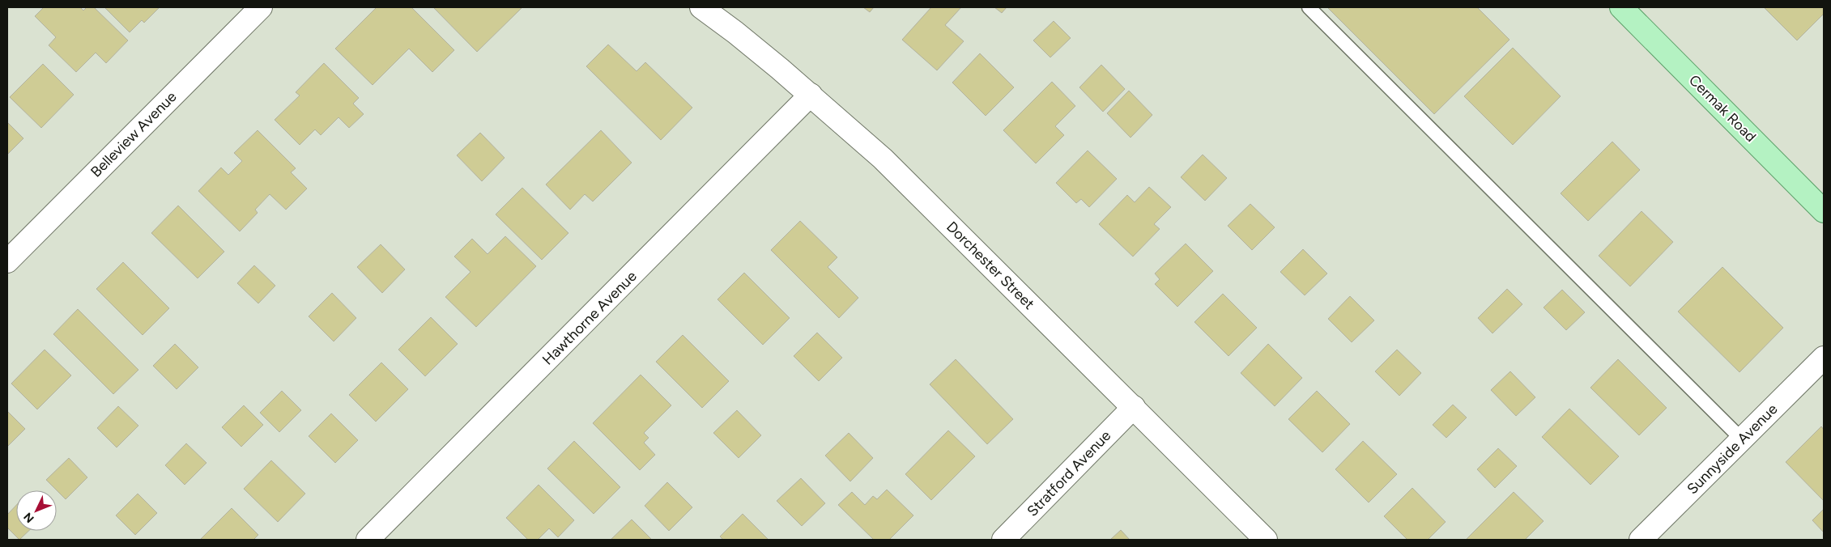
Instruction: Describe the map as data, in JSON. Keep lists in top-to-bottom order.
{
  "streets": {
    "main road": ["Cermak Road"],
    "street": [
      "Belleview Avenue",
      "Dorchester Street",
      "Hawthorne Avenue",
      "Sunnyside Avenue",
      "Stratford Avenue"
    ]
  },
  "crossings": [
    ["Dorchester Street", "Hawthorne Avenue"],
    ["Dorchester Street", "Stratford Avenue"]
  ],
  "north": "bottom left"
}
